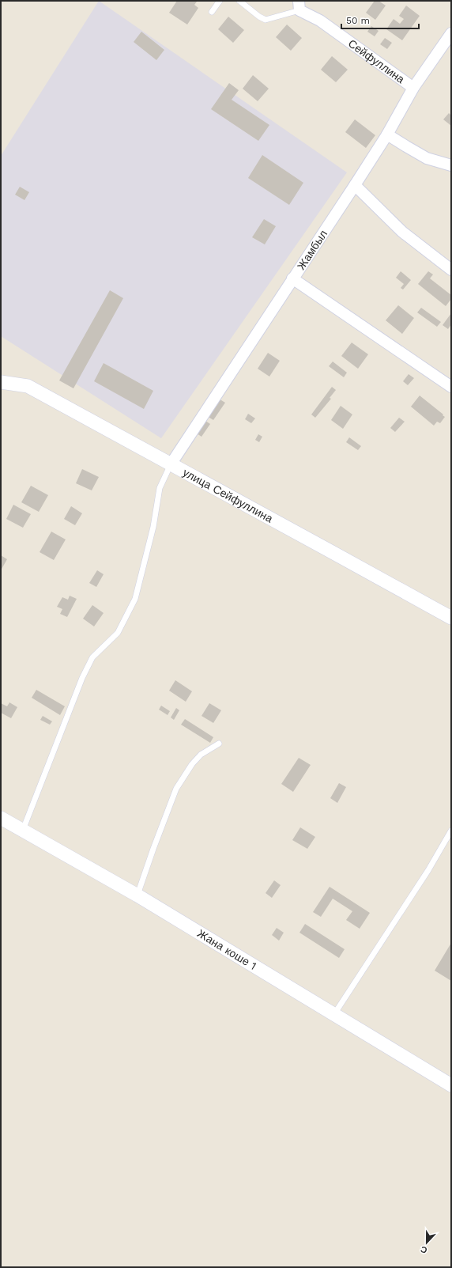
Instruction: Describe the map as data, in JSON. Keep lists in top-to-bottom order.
{
  "streets": {
    "street": [
      "Сейфуллина",
      "Жамбыл",
      "улица Сейфуллина",
      "Жана коше 1"
    ]
  },
  "crossings": [
    ["Сейфуллина", "Жамбыл"],
    ["Жамбыл", "улица Сейфуллина"]
  ],
  "scale_bar": "50 m",
  "north": "bottom"
}
